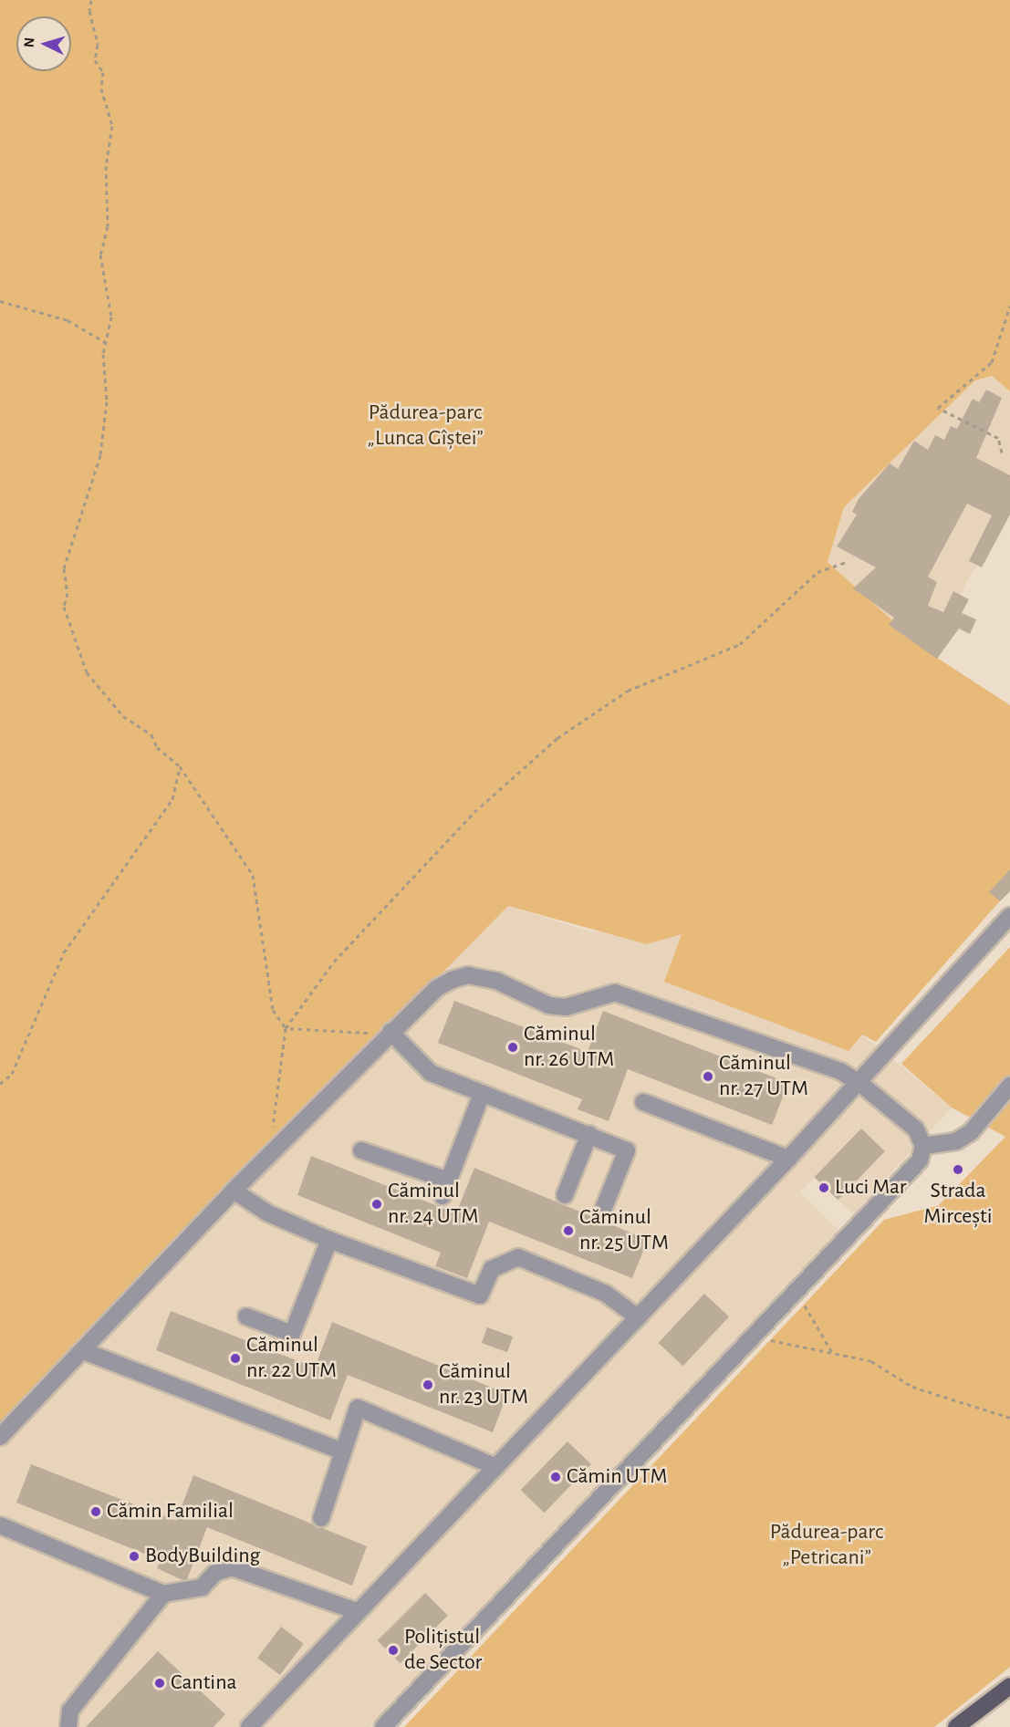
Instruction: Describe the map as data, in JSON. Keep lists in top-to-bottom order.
{
  "parks": ["Pădurea-parc „Lunca Gîștei”", "Pădurea-parc „Petricani”"],
  "places": [
    "Căminul nr. 26 UTM",
    "Căminul nr. 27 UTM",
    "Strada Mircești",
    "Luci Mar",
    "Căminul nr. 24 UTM",
    "Căminul nr. 25 UTM",
    "Căminul nr. 22 UTM",
    "Căminul nr. 23 UTM",
    "Cămin UTM",
    "Cămin Familial",
    "BodyBuilding",
    "Polițistul de Sector",
    "Cantina"
  ],
  "north": "left"
}
